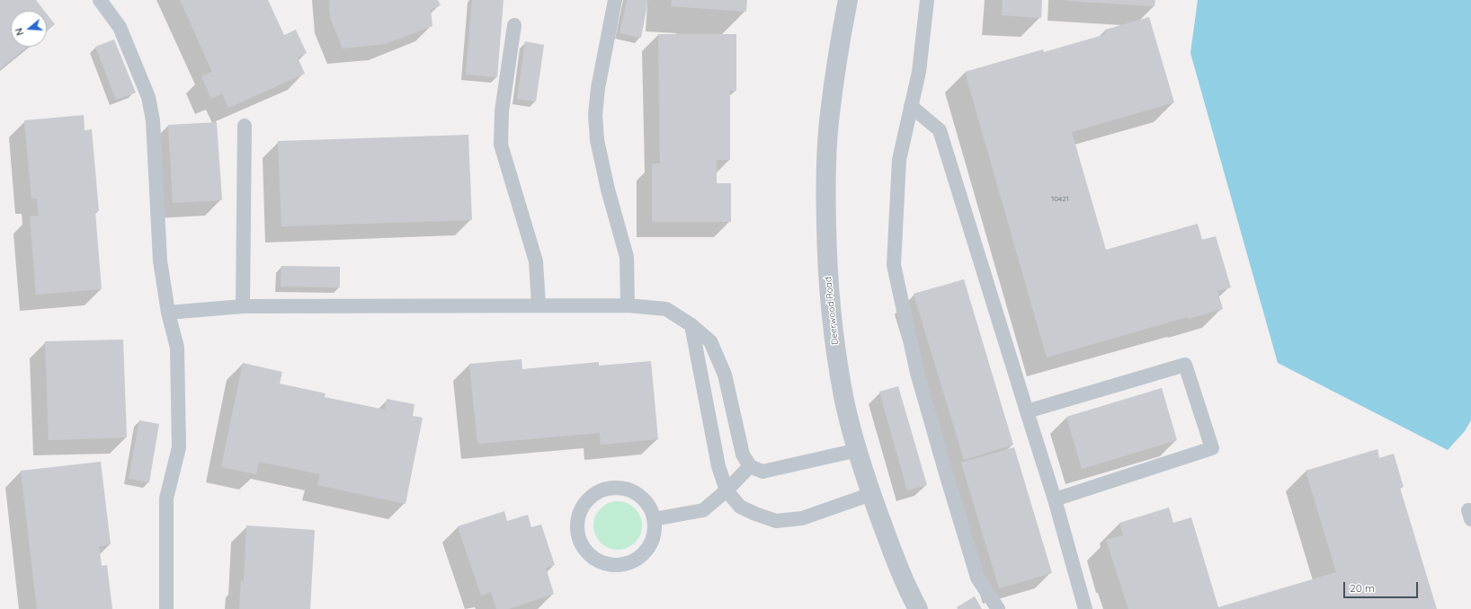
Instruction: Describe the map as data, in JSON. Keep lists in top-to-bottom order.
{
  "streets": {
    "street": ["Deerwood Road"]
  },
  "house_numbers": ["10421"],
  "scale_bar": "20 m",
  "north": "left"
}
